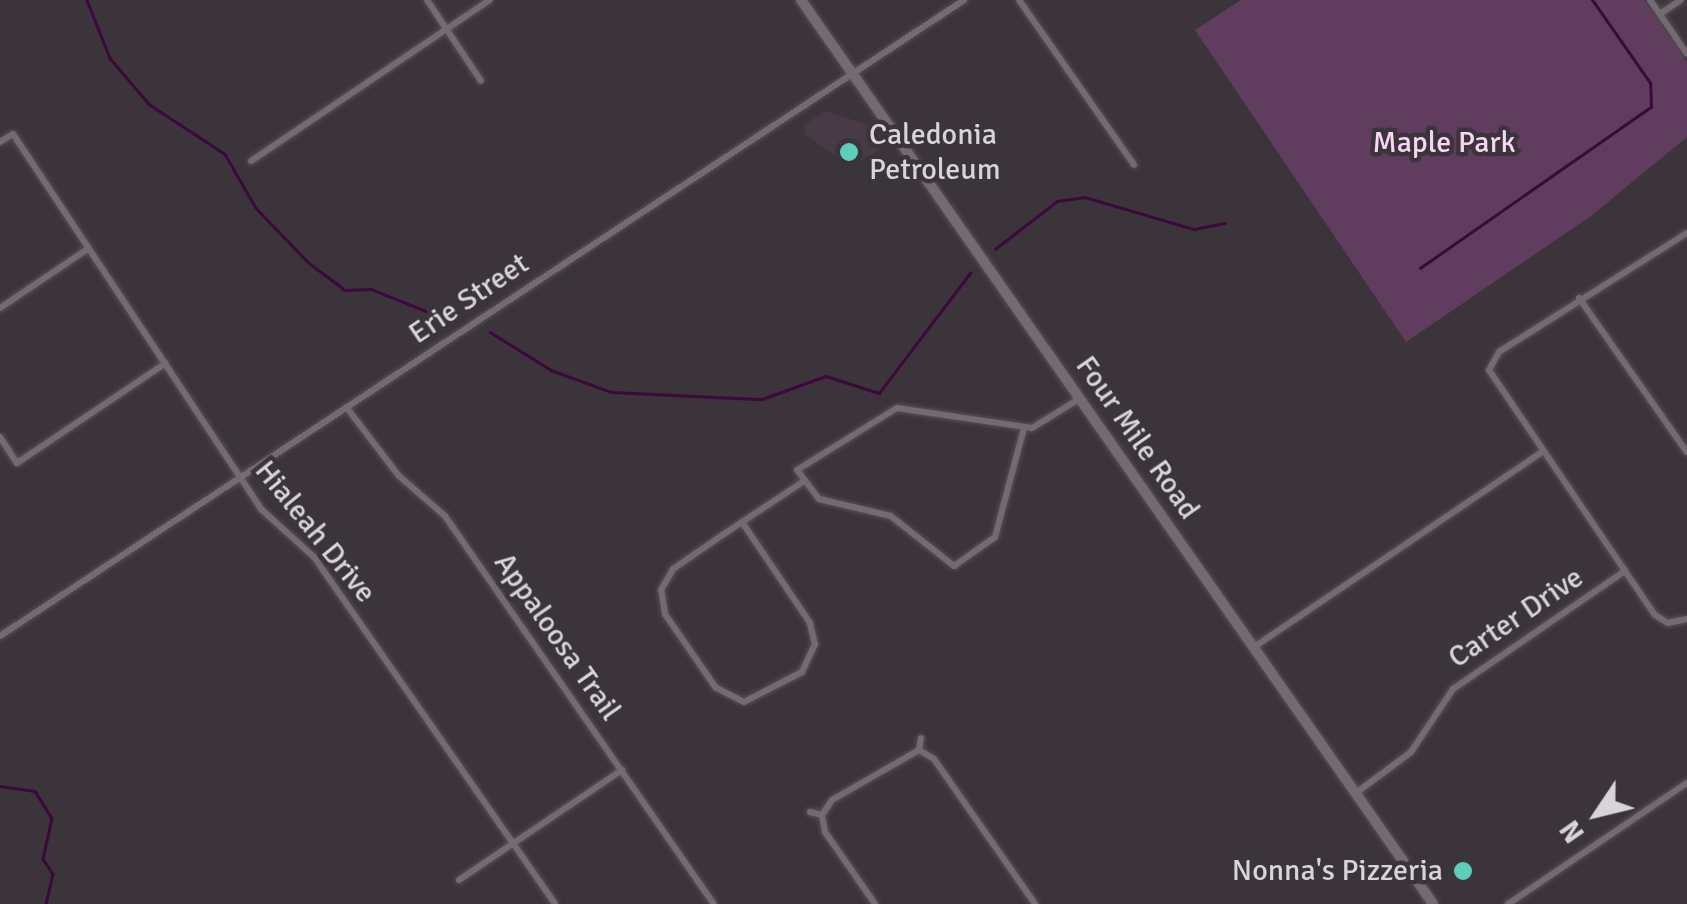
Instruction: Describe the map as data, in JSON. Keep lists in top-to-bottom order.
{
  "streets": {
    "main road": ["Four Mile Road"],
    "street": [
      "Erie Street",
      "Hialeah Drive",
      "Carter Drive",
      "Appaloosa Trail"
    ]
  },
  "crossings": [
    ["Erie Street", "Four Mile Road"],
    ["Erie Street", "Hialeah Drive"],
    ["Erie Street", "Appaloosa Trail"],
    ["Four Mile Road", "Carter Drive"]
  ],
  "parks": ["Maple Park"],
  "places": ["Caledonia Petroleum", "Nonna's Pizzeria"],
  "north": "bottom left"
}
